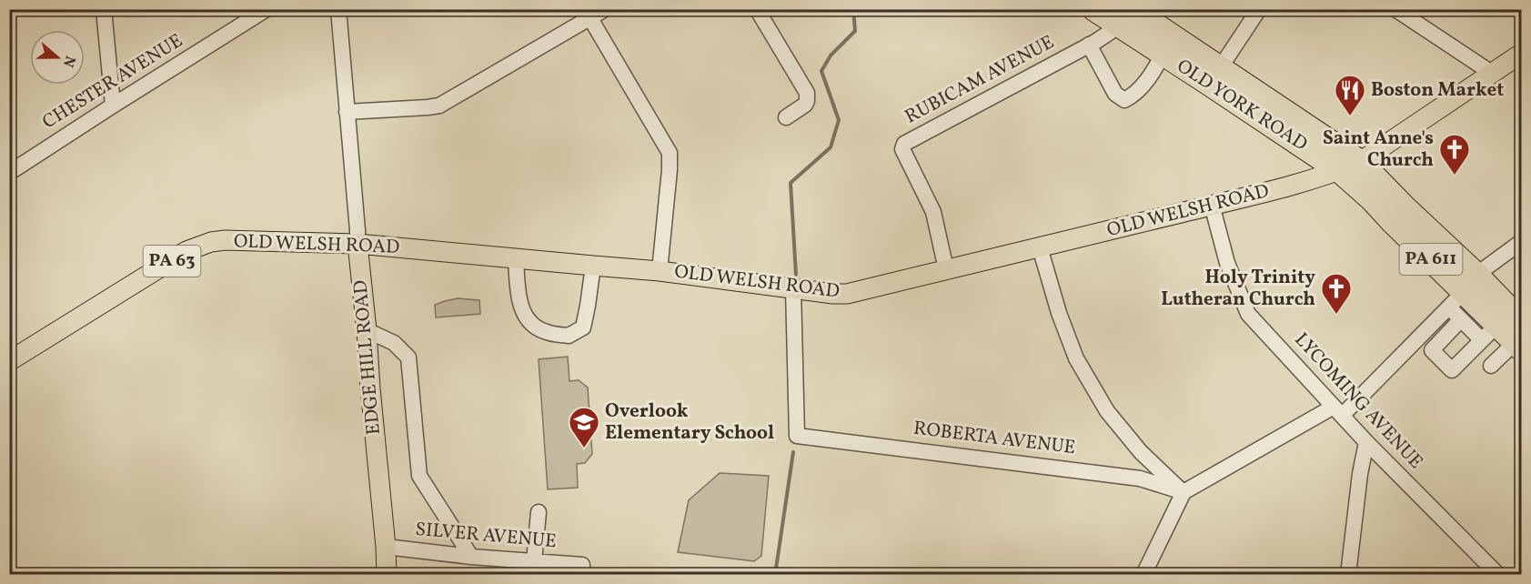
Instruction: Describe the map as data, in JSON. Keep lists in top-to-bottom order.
{
  "streets": {
    "highway": ["OLD YORK ROAD", "PA 611"],
    "main road": ["OLD WELSH ROAD", "PA 63", "EDGE HILL ROAD"],
    "street": [
      "RUBICAM AVENUE",
      "CHESTER AVENUE",
      "LYCOMING AVENUE",
      "ROBERTA AVENUE",
      "SILVER AVENUE"
    ]
  },
  "crossings": [
    ["RUBICAM AVENUE", "OLD YORK ROAD"],
    ["RUBICAM AVENUE", "OLD WELSH ROAD"],
    ["OLD YORK ROAD", "OLD WELSH ROAD"],
    ["OLD WELSH ROAD", "EDGE HILL ROAD"],
    ["OLD WELSH ROAD", "LYCOMING AVENUE"],
    ["OLD WELSH ROAD", "ROBERTA AVENUE"],
    ["EDGE HILL ROAD", "SILVER AVENUE"]
  ],
  "places": {
    "restaurant": ["Boston Market"],
    "church": ["Saint Anne's Church", "Holy Trinity Lutheran Church"],
    "school or university": ["Overlook Elementary School"]
  },
  "north": "right"
}
